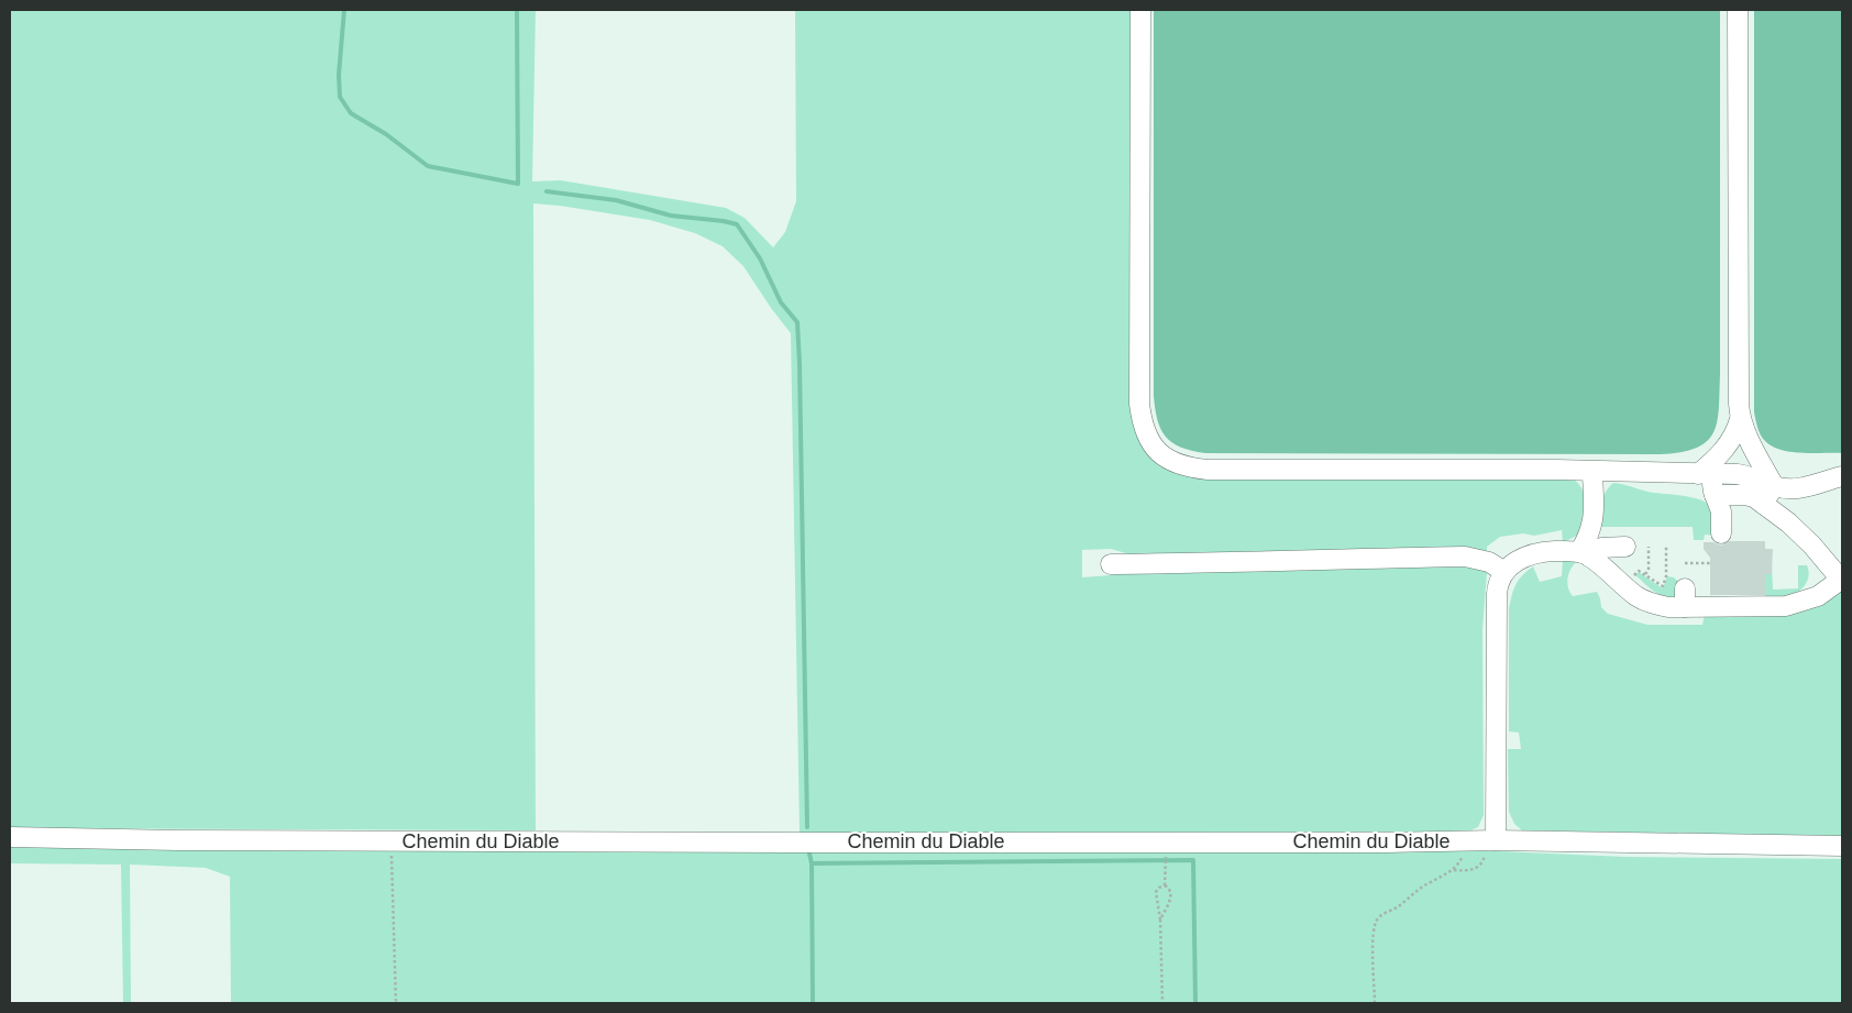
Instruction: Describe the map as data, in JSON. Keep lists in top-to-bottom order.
{
  "streets": {
    "street": ["Chemin du Diable"]
  }
}
